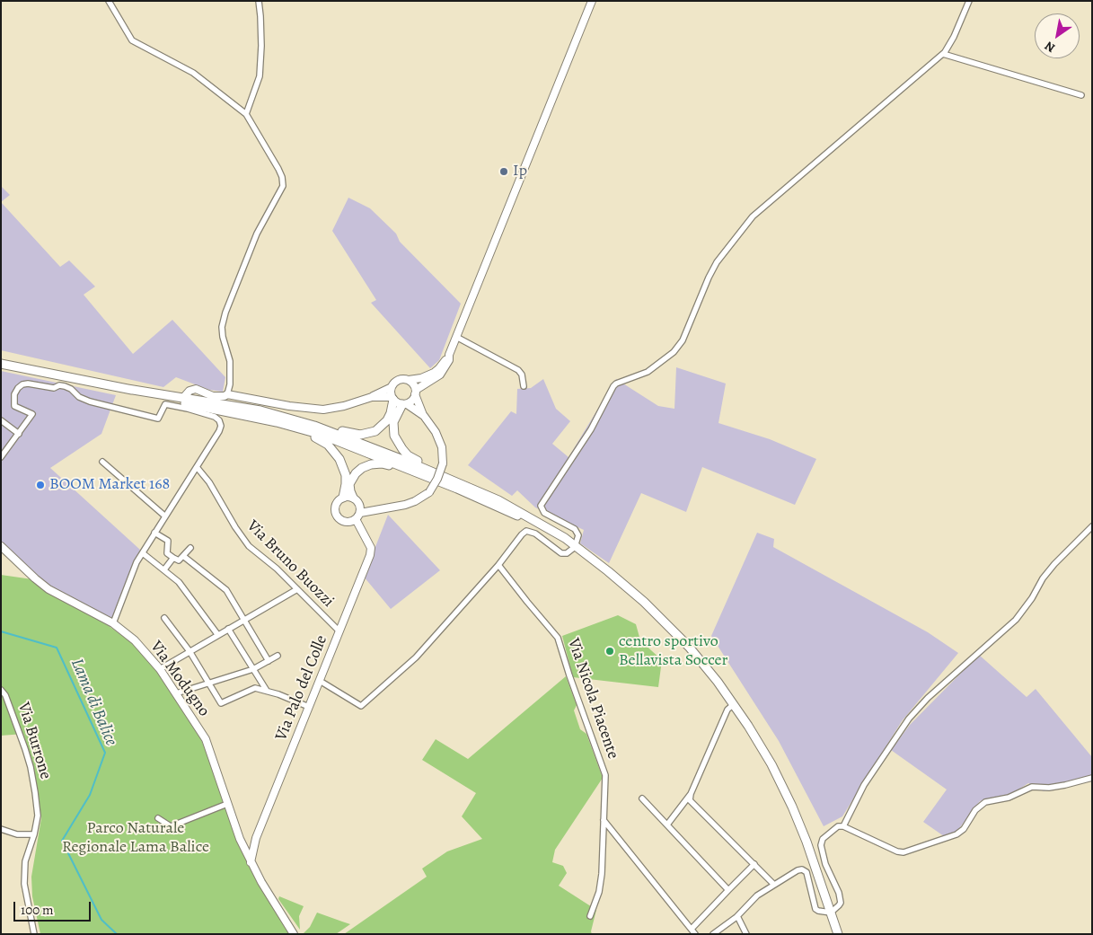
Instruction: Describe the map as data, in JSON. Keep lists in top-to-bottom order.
{
  "streets": {
    "street": [
      "Via Bruno Buozzi",
      "Via Modugno",
      "Via Palo del Colle",
      "Via Nicola Piacente",
      "Via Burrone"
    ]
  },
  "crossings": [
    ["Via Bruno Buozzi", "Via Palo del Colle"],
    ["Via Modugno", "Via Palo del Colle"]
  ],
  "water": ["Lama di Balice"],
  "parks": ["Parco Naturale Regionale Lama Balice"],
  "places": ["Ip", "BOOM Market 168", "centro sportivo Bellavista Soccer"],
  "scale_bar": "100 m",
  "north": "bottom left"
}
